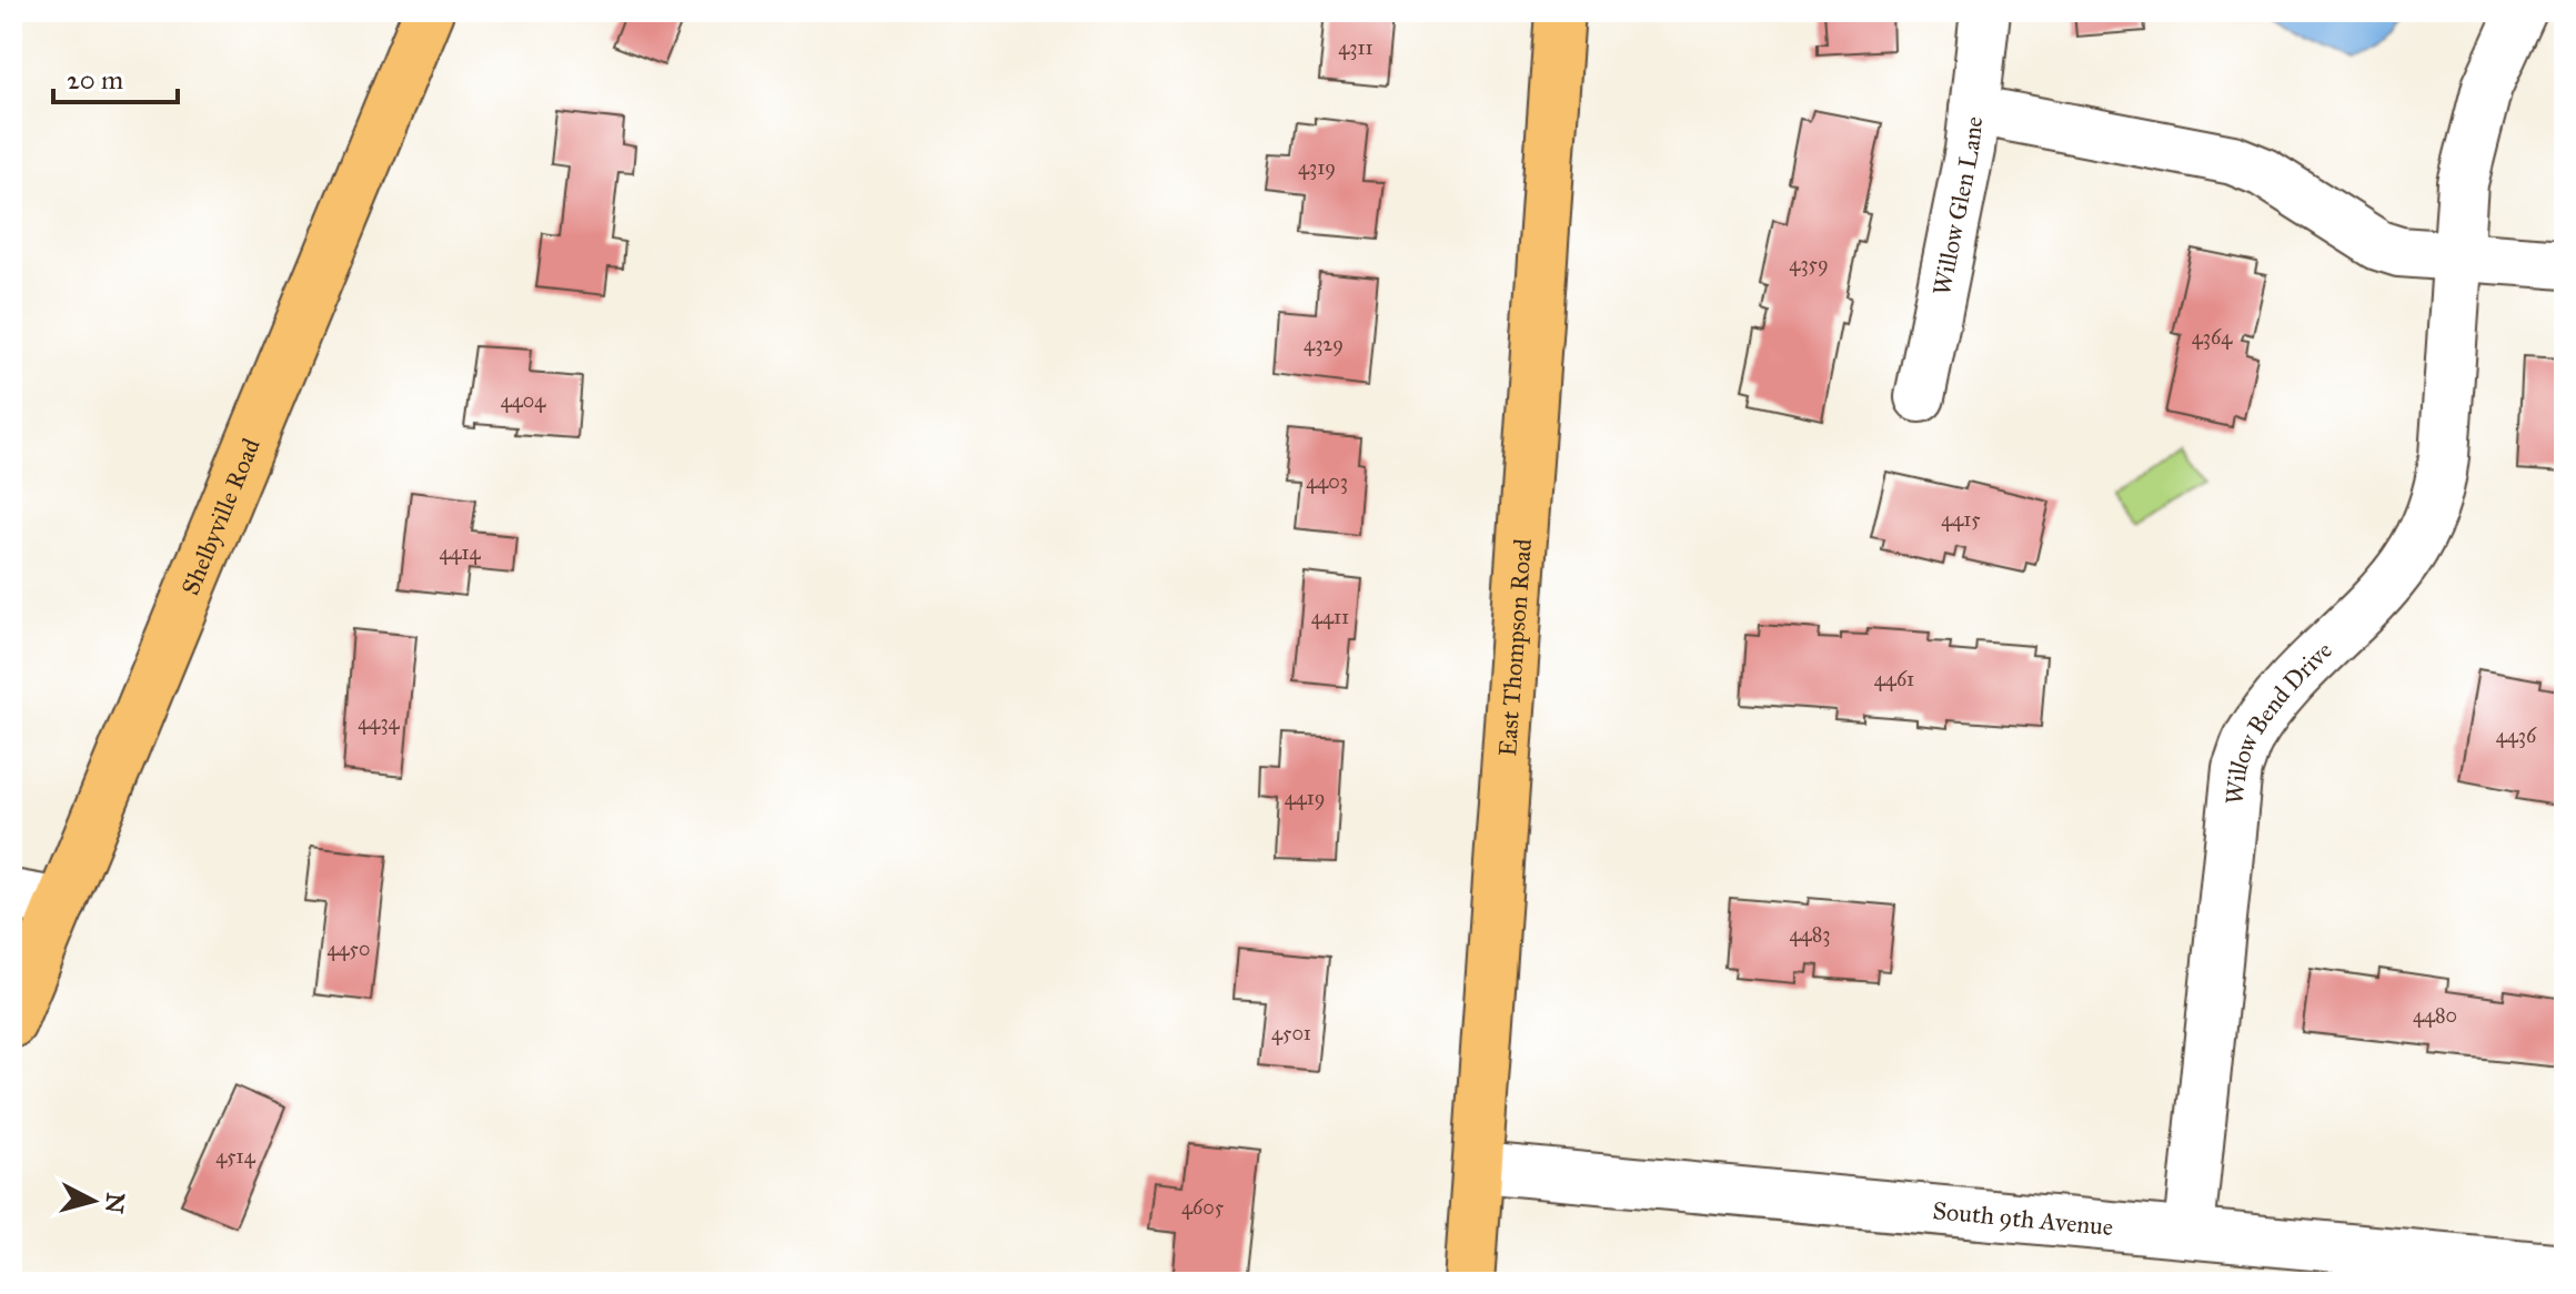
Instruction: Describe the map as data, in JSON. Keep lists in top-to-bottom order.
{
  "streets": {
    "main road": ["Shelbyville Road", "East Thompson Road"],
    "street": ["Willow Glen Lane", "Willow Bend Drive", "South 9th Avenue"]
  },
  "crossings": [
    ["East Thompson Road", "South 9th Avenue"],
    ["Willow Bend Drive", "South 9th Avenue"]
  ],
  "house_numbers": [
    "4311",
    "4319",
    "4359",
    "4364",
    "4329",
    "4404",
    "4403",
    "4415",
    "4414",
    "4411",
    "4461",
    "4434",
    "4436",
    "4419",
    "4483",
    "4450",
    "4480",
    "4501",
    "4514",
    "4605"
  ],
  "scale_bar": "20 m",
  "north": "right"
}
